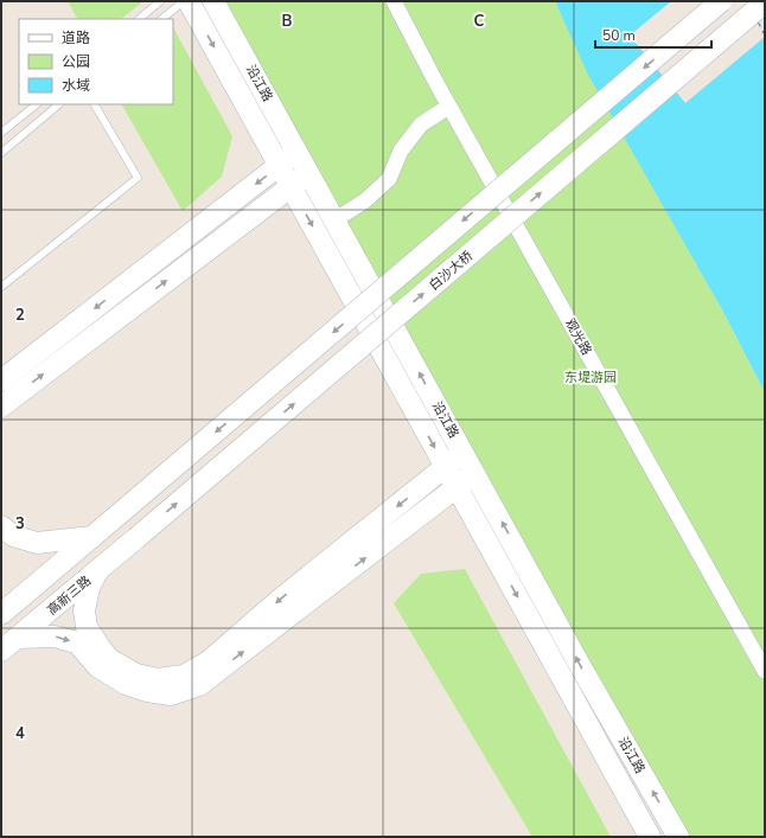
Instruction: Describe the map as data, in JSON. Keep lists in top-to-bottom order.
{
  "streets": {
    "main road": ["沿江路", "白沙大桥", "高新三路"],
    "street": ["观光路"]
  },
  "crossings": [
    ["白沙大桥", "高新三路"]
  ],
  "parks": ["东堤游园"],
  "legend": ["道路", "公园", "水域"],
  "scale_bar": "50 m",
  "grid": {
    "columns": ["B", "C"],
    "rows": ["2", "3", "4"]
  }
}
